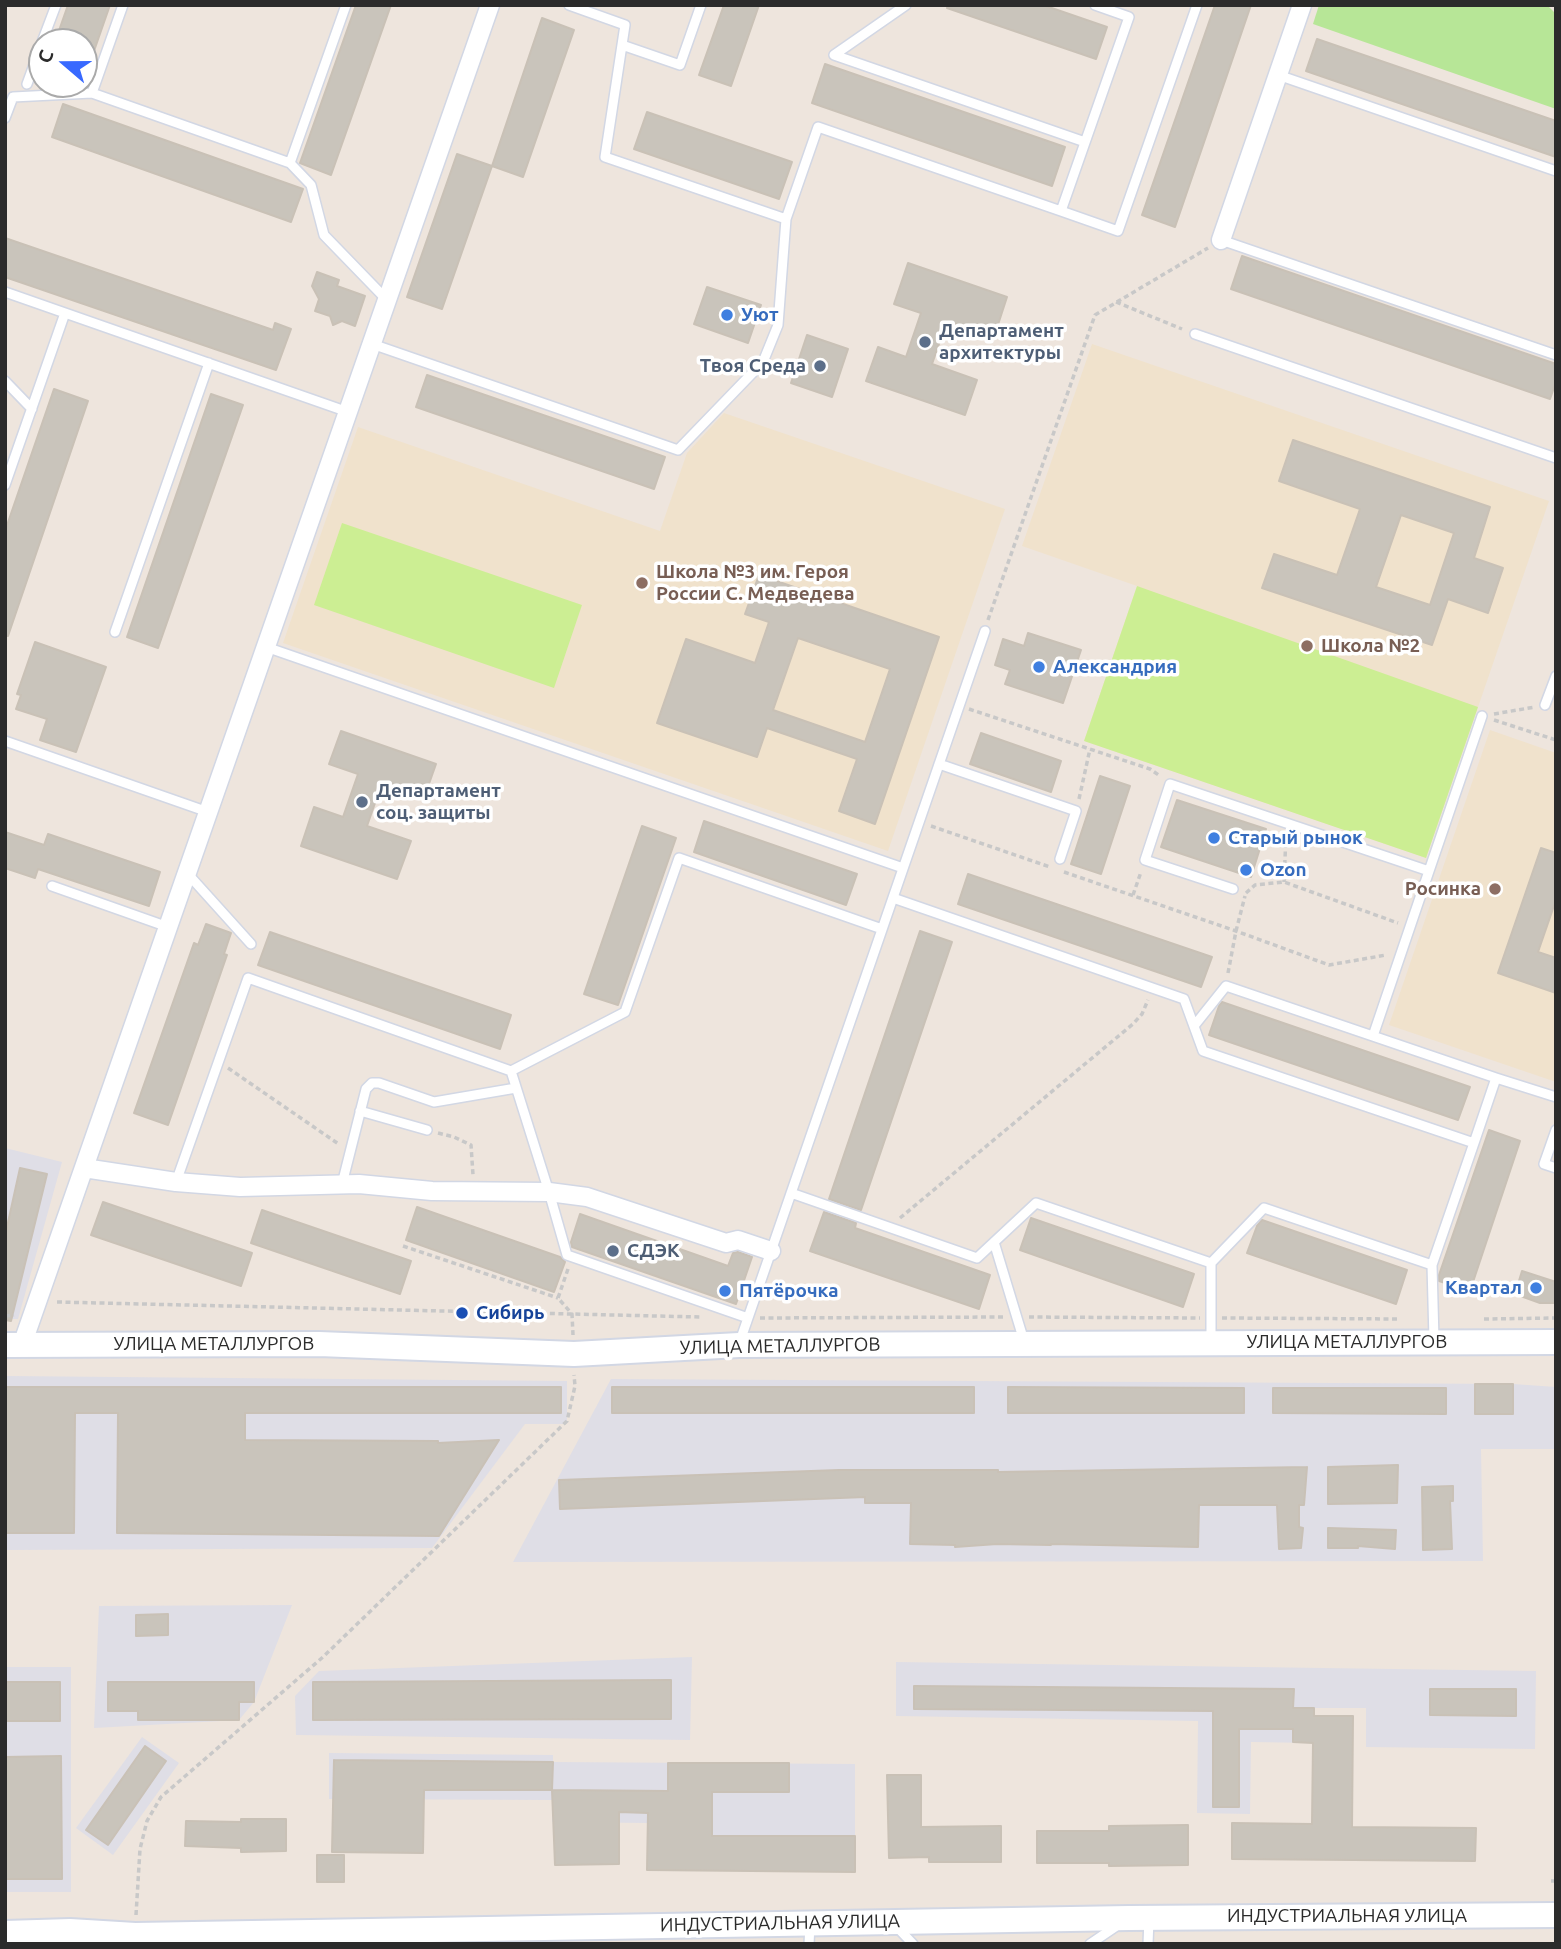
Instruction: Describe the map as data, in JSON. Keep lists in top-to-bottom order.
{
  "streets": {
    "street": ["УЛИЦА МЕТАЛЛУРГОВ", "ИНДУСТРИАЛЬНАЯ УЛИЦА"]
  },
  "places": [
    "Уют",
    "Департамент архитектуры",
    "Твоя Среда",
    "Школа №3 им. Героя России С. Медведева",
    "Школа №2",
    "Александрия",
    "Департамент соц. защиты",
    "Старый рынок",
    "Ozon",
    "Росинка",
    "СДЭК",
    "Квартал",
    "Пятёрочка",
    "Сибирь"
  ],
  "north": "left"
}
